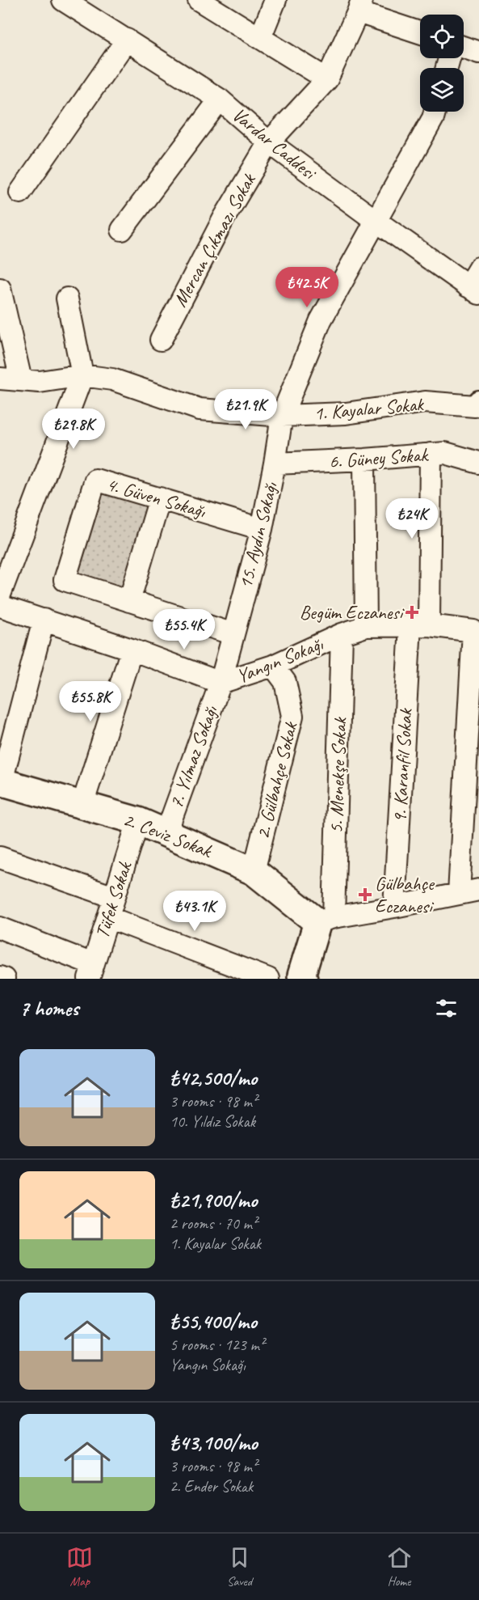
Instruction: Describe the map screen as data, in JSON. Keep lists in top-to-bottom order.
{
  "streets": {
    "main road": ["2. Ceviz Sokak"],
    "street": [
      "Vardar Caddesi",
      "Mercan Çıkmazı Sokak",
      "1. Kayalar Sokak",
      "6. Güney Sokak",
      "4. Güven Sokağı",
      "15. Aydın Sokağı",
      "Yangın Sokağı",
      "7. Yılmaz Sokağı",
      "9. Karanfil Sokak",
      "5. Menekşe Sokak",
      "2. Gülbahçe Sokak",
      "Tüfek Sokak"
    ]
  },
  "crossings": [
    ["Vardar Caddesi", "Mercan Çıkmazı Sokak"],
    ["Vardar Caddesi", "15. Aydın Sokağı"],
    ["1. Kayalar Sokak", "15. Aydın Sokağı"],
    ["6. Güney Sokak", "15. Aydın Sokağı"],
    ["6. Güney Sokak", "9. Karanfil Sokak"],
    ["4. Güven Sokağı", "15. Aydın Sokağı"],
    ["15. Aydın Sokağı", "Yangın Sokağı"],
    ["15. Aydın Sokağı", "7. Yılmaz Sokağı"],
    ["Yangın Sokağı", "7. Yılmaz Sokağı"],
    ["Yangın Sokağı", "9. Karanfil Sokak"],
    ["Yangın Sokağı", "5. Menekşe Sokak"],
    ["Yangın Sokağı", "2. Gülbahçe Sokak"],
    ["7. Yılmaz Sokağı", "2. Ceviz Sokak"],
    ["5. Menekşe Sokak", "2. Ceviz Sokak"],
    ["2. Gülbahçe Sokak", "2. Ceviz Sokak"],
    ["2. Ceviz Sokak", "Tüfek Sokak"]
  ],
  "places": {
    "health": ["Begüm Eczanesi", "Gülbahçe Eczanesi"]
  },
  "page": {
    "price": [
      "₺42.5K",
      "₺21.9K",
      "₺29.8K",
      "₺24K",
      "₺55.4K",
      "₺55.8K",
      "₺43.1K"
    ],
    "heading": "7 homes",
    "list": [
      {
        "name": "₺42,500/mo",
        "note": "3 rooms · 98 m² · 10. Yıldız Sokak"
      },
      {
        "name": "₺21,900/mo",
        "note": "2 rooms · 70 m² · 1. Kayalar Sokak"
      },
      {
        "name": "₺55,400/mo",
        "note": "5 rooms · 123 m² · Yangın Sokağı"
      },
      {
        "name": "₺43,100/mo",
        "note": "3 rooms · 98 m² · 2. Ender Sokak"
      }
    ],
    "tabs": ["Map", "Saved", "Home"]
  }
}
